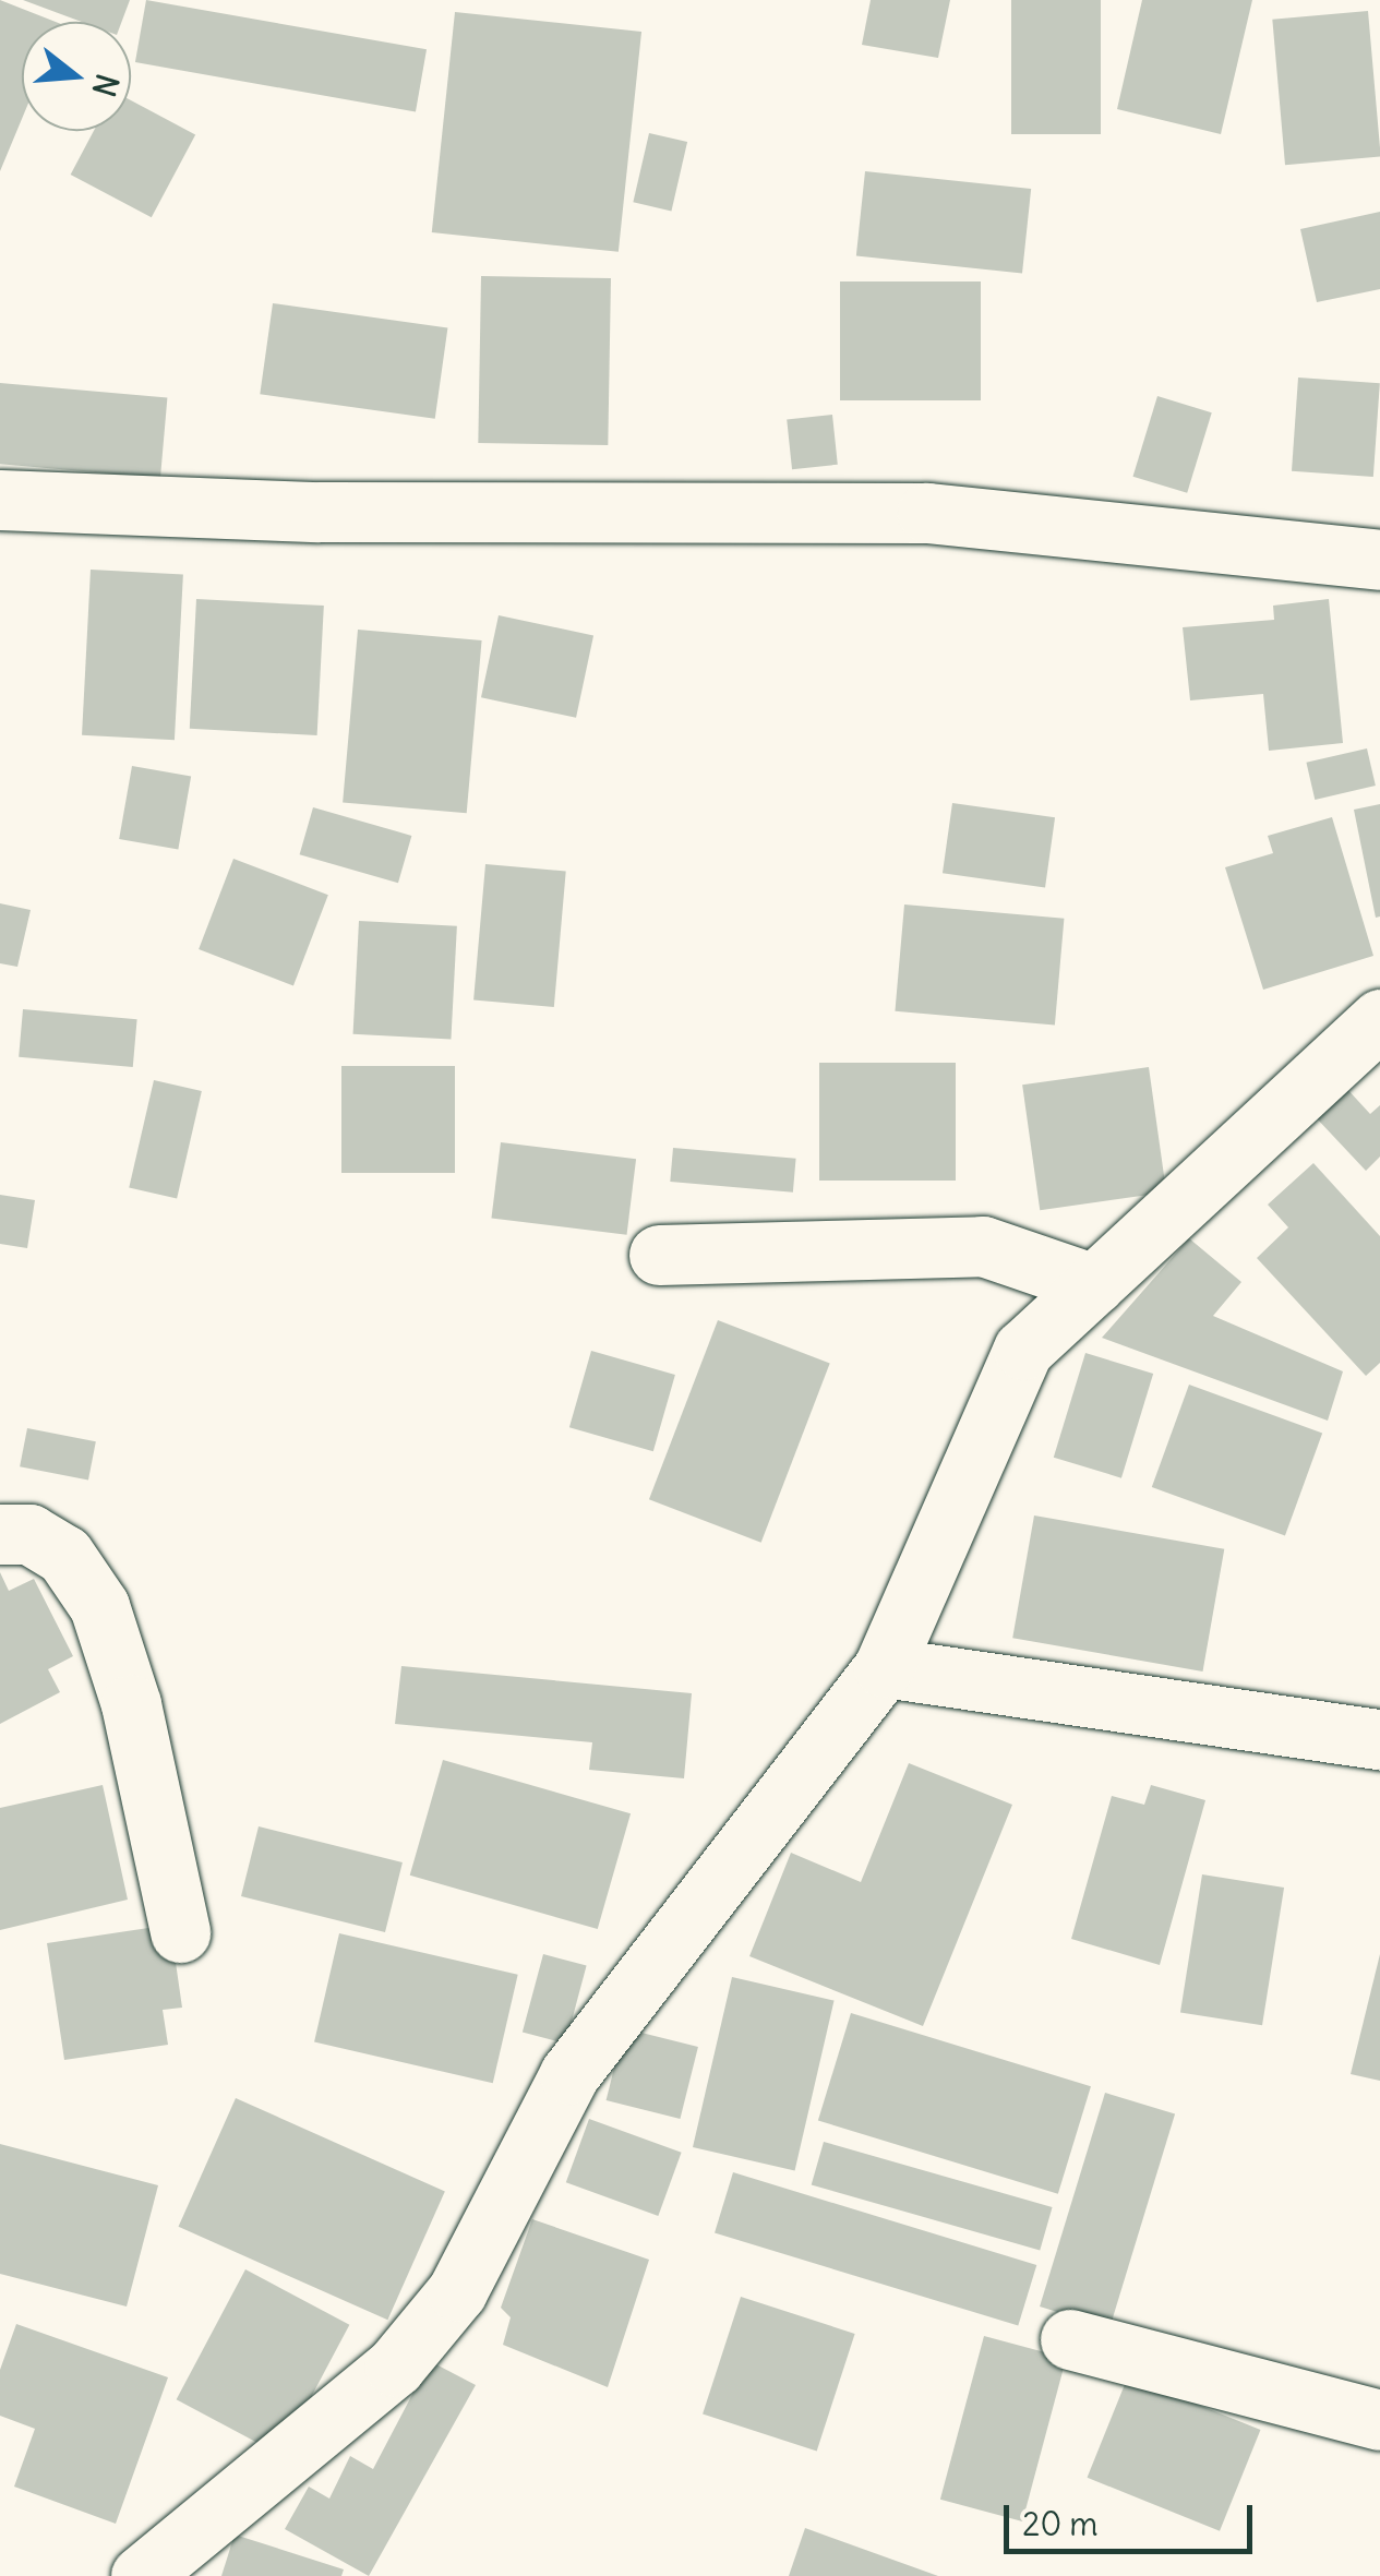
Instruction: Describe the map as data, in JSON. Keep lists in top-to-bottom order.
{
  "scale_bar": "20 m",
  "north": "right"
}
